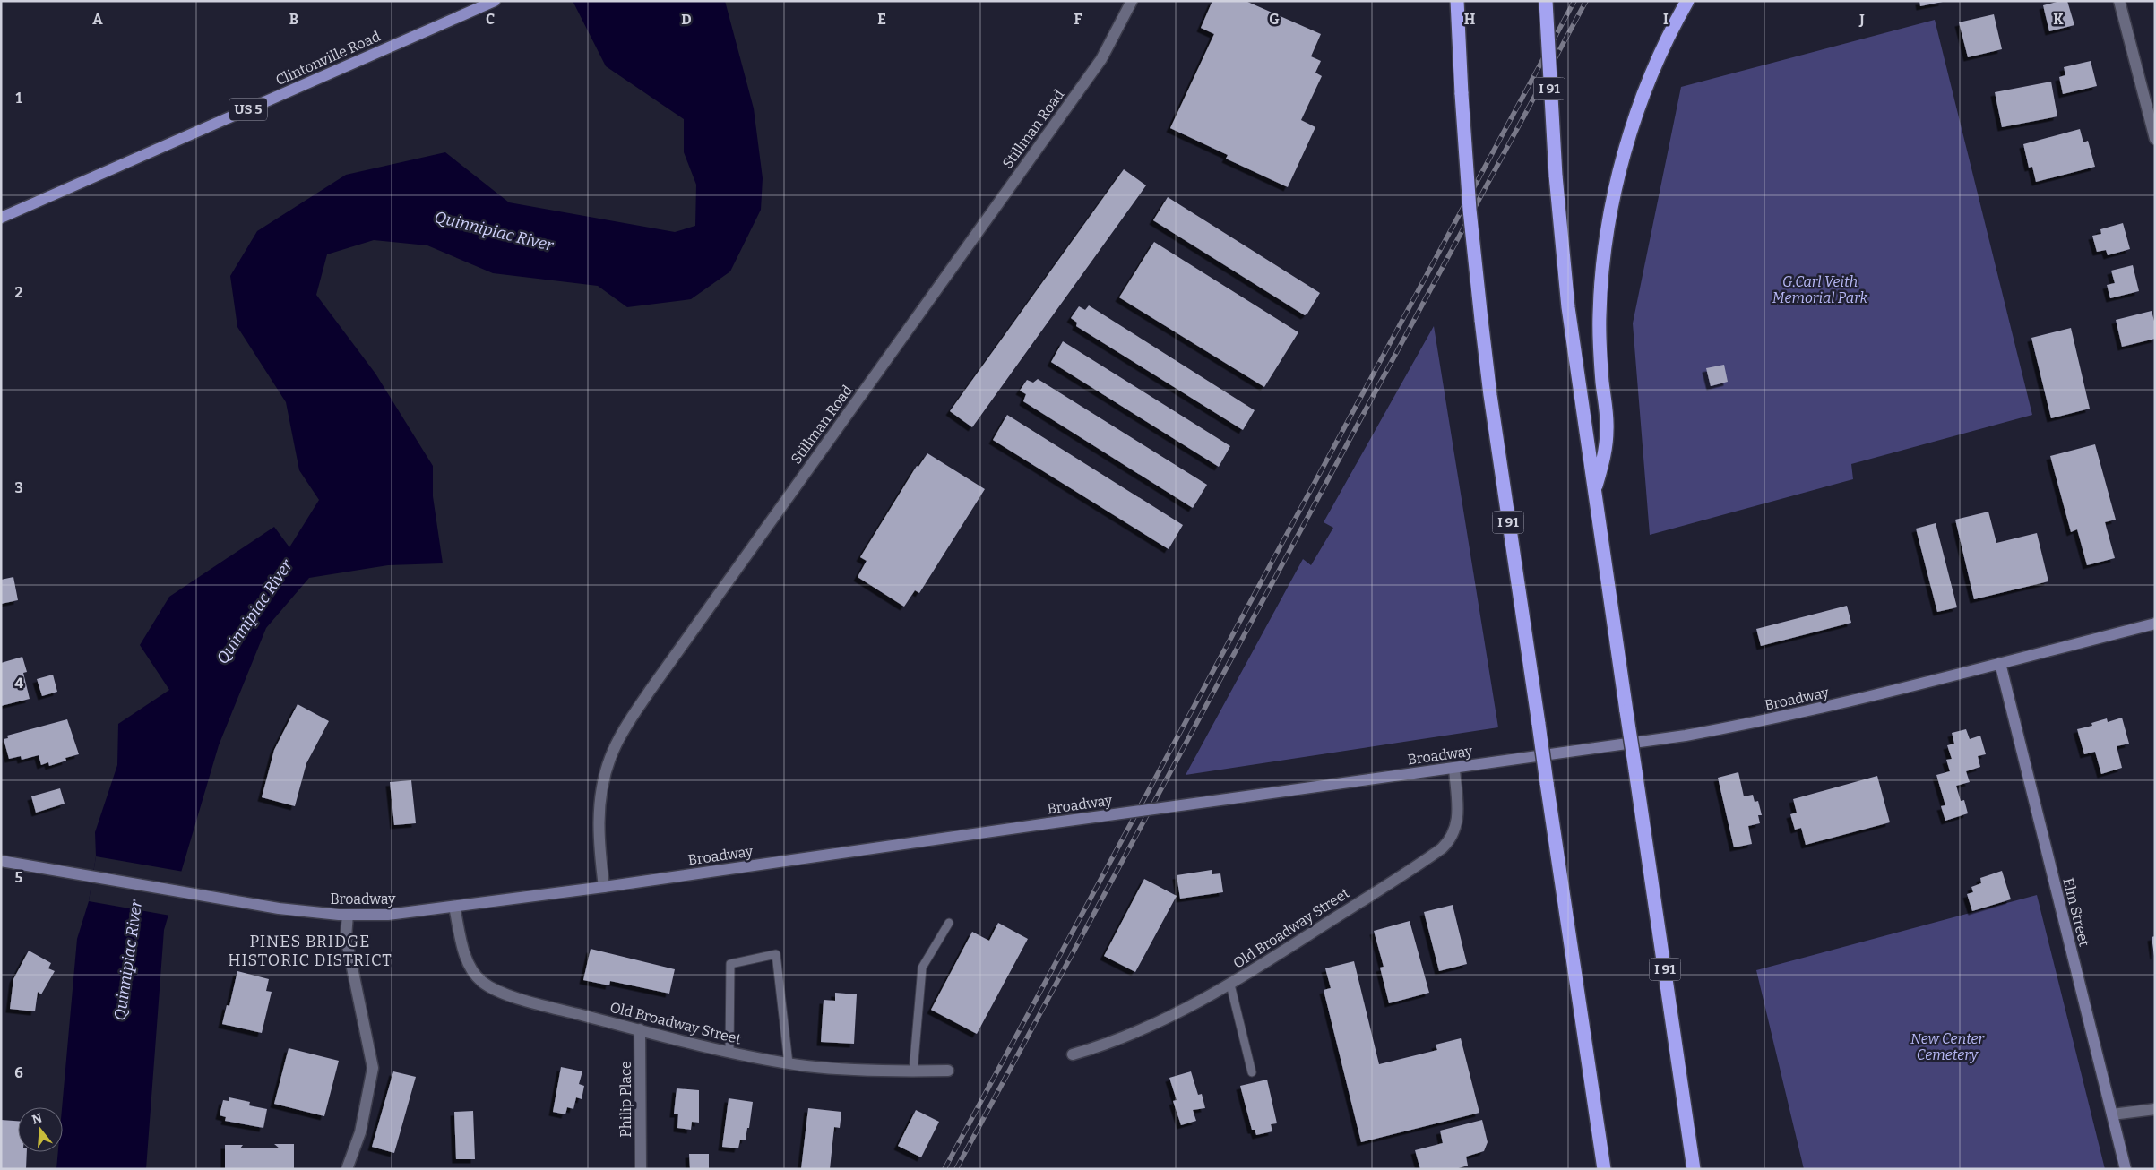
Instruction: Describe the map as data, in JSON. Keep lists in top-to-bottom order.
{
  "streets": {
    "highway": ["I 91"],
    "main road": [
      "Clintonville Road",
      "US 5",
      "Broadway",
      "Elm Street"
    ],
    "street": ["Stillman Road", "Old Broadway Street", "Philip Place"]
  },
  "crossings": [
    ["Stillman Road", "Broadway"],
    ["Broadway", "Elm Street"],
    ["Broadway", "Old Broadway Street"],
    ["Old Broadway Street", "Philip Place"]
  ],
  "districts": ["PINES BRIDGE HISTORIC DISTRICT"],
  "water": ["Quinnipiac River"],
  "parks": ["G.Carl Veith Memorial Park", "New Center Cemetery"],
  "north": "top",
  "grid": {
    "columns": [
      "A",
      "B",
      "C",
      "D",
      "E",
      "F",
      "G",
      "H",
      "I",
      "J",
      "K"
    ],
    "rows": [
      "1",
      "2",
      "3",
      "4",
      "5",
      "6"
    ]
  }
}
